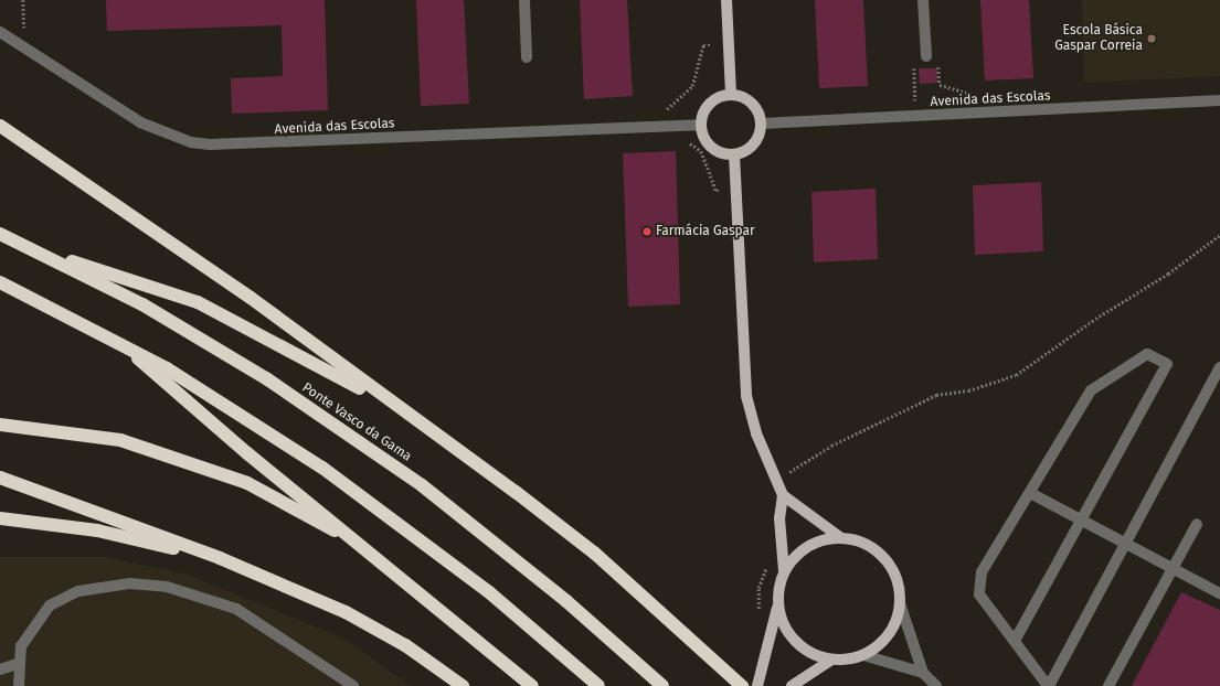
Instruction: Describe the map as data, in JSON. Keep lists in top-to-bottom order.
{
  "streets": {
    "highway": ["Ponte Vasco da Gama"],
    "street": ["Avenida das Escolas"]
  },
  "places": ["Escola Básica Gaspar Correia", "Farmácia Gaspar"]
}
